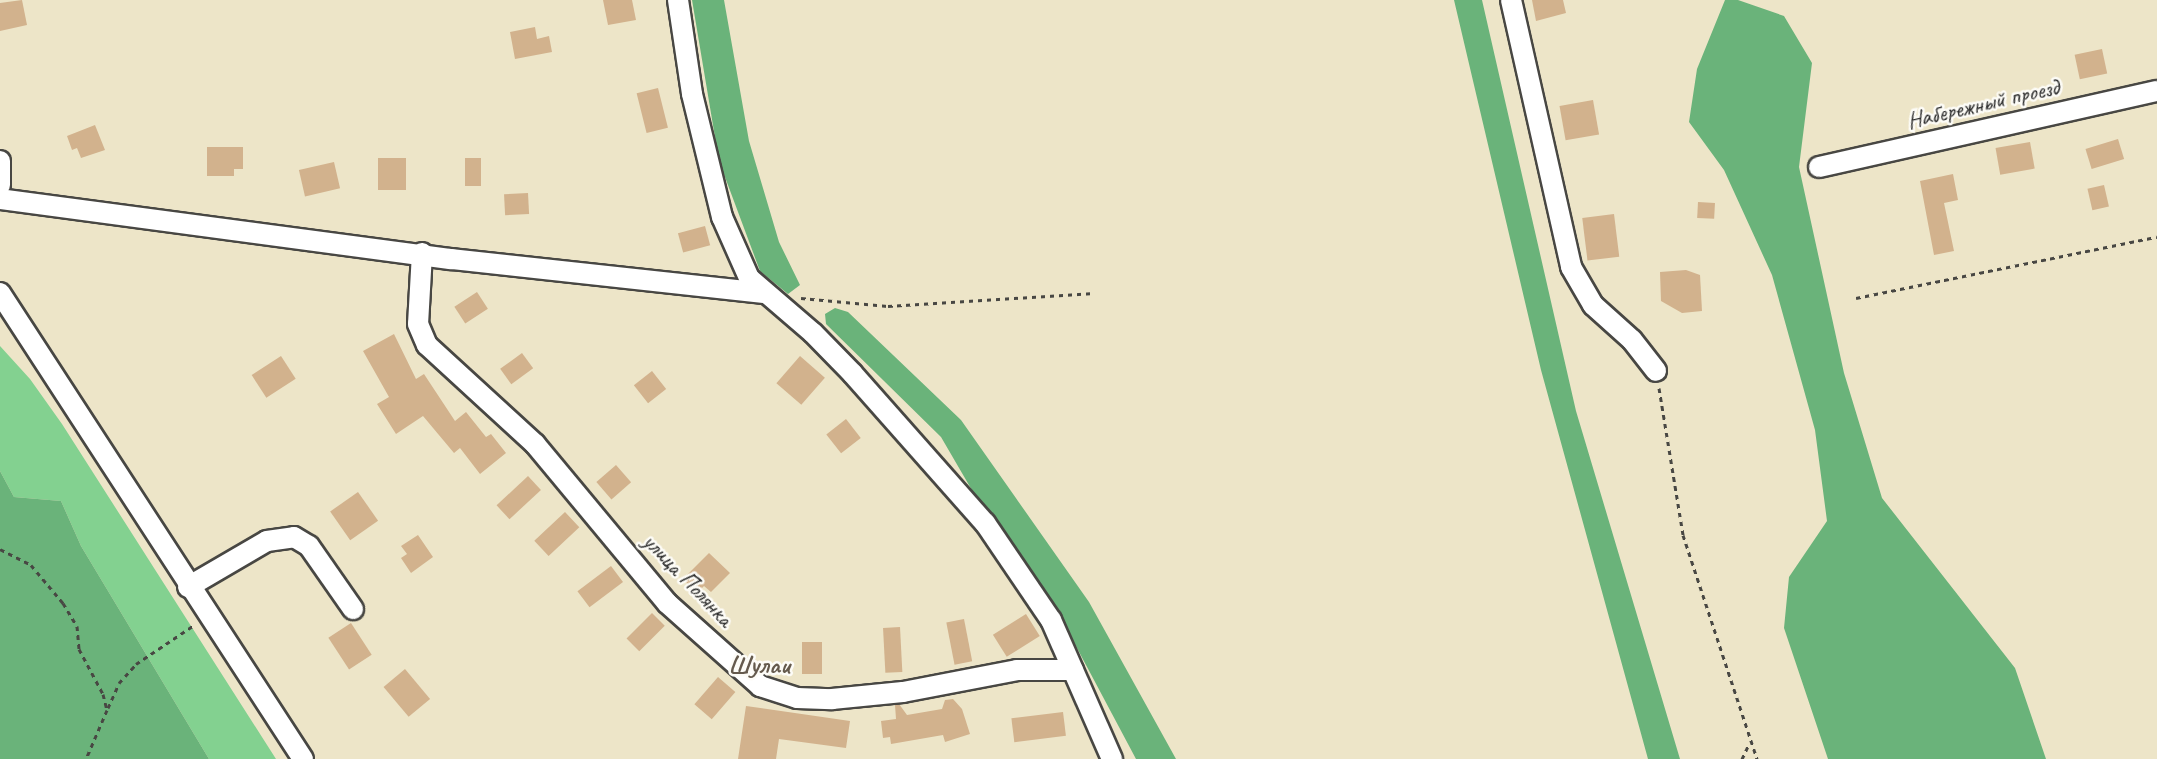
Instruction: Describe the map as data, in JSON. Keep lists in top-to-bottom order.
{
  "streets": {
    "street": ["Набережный проезд", "улица Полянка"]
  },
  "districts": ["Шулаи"]
}
